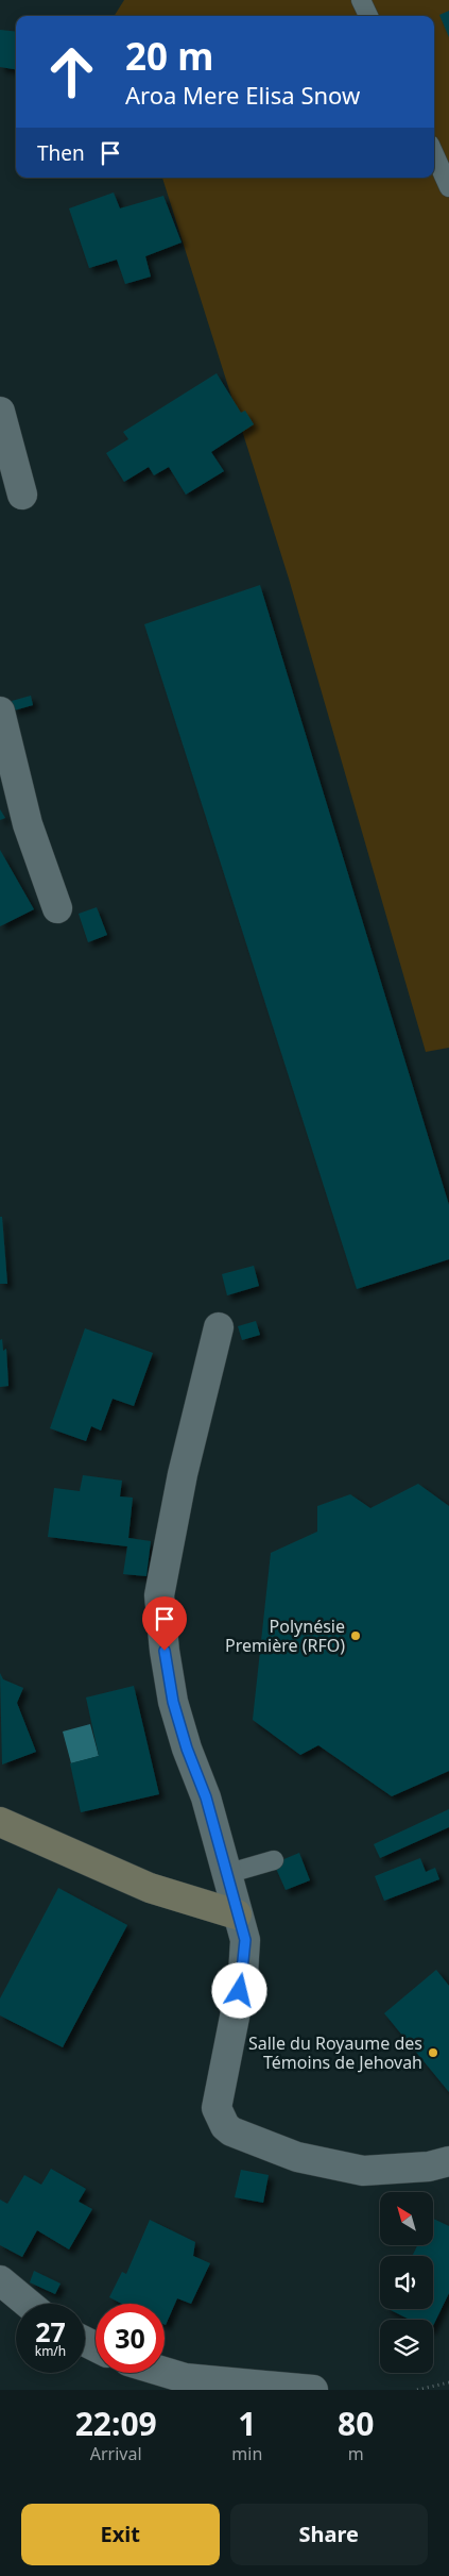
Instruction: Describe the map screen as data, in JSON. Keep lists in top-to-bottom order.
{
  "places": ["Polynésie Première (RFO)", "Salle du Royaume des Témoins de Jehovah"],
  "north": "top left",
  "page": {
    "turn": ["20 m", "Aroa Mere Elisa Snow"],
    "then": "Then",
    "speed": "27 km/h",
    "limit": "30",
    "eta": [
      "22:09",
      "Arrival",
      "1",
      "min",
      "80",
      "m"
    ],
    "buttons": ["Exit", "Share"]
  }
}
